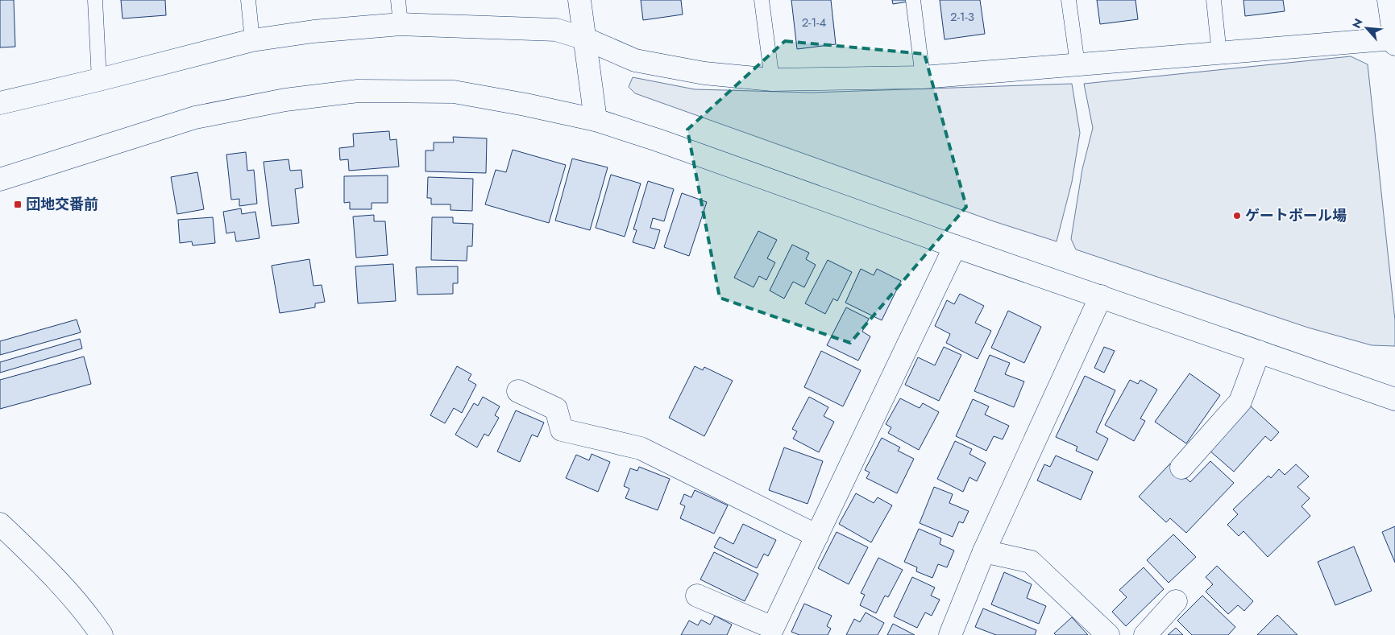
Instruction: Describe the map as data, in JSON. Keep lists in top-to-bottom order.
{
  "places": {
    "transit": ["団地交番前"],
    "other": ["ゲートボール場"]
  },
  "house_numbers": ["2-1-3", "2-1-4"],
  "north": "top left"
}
